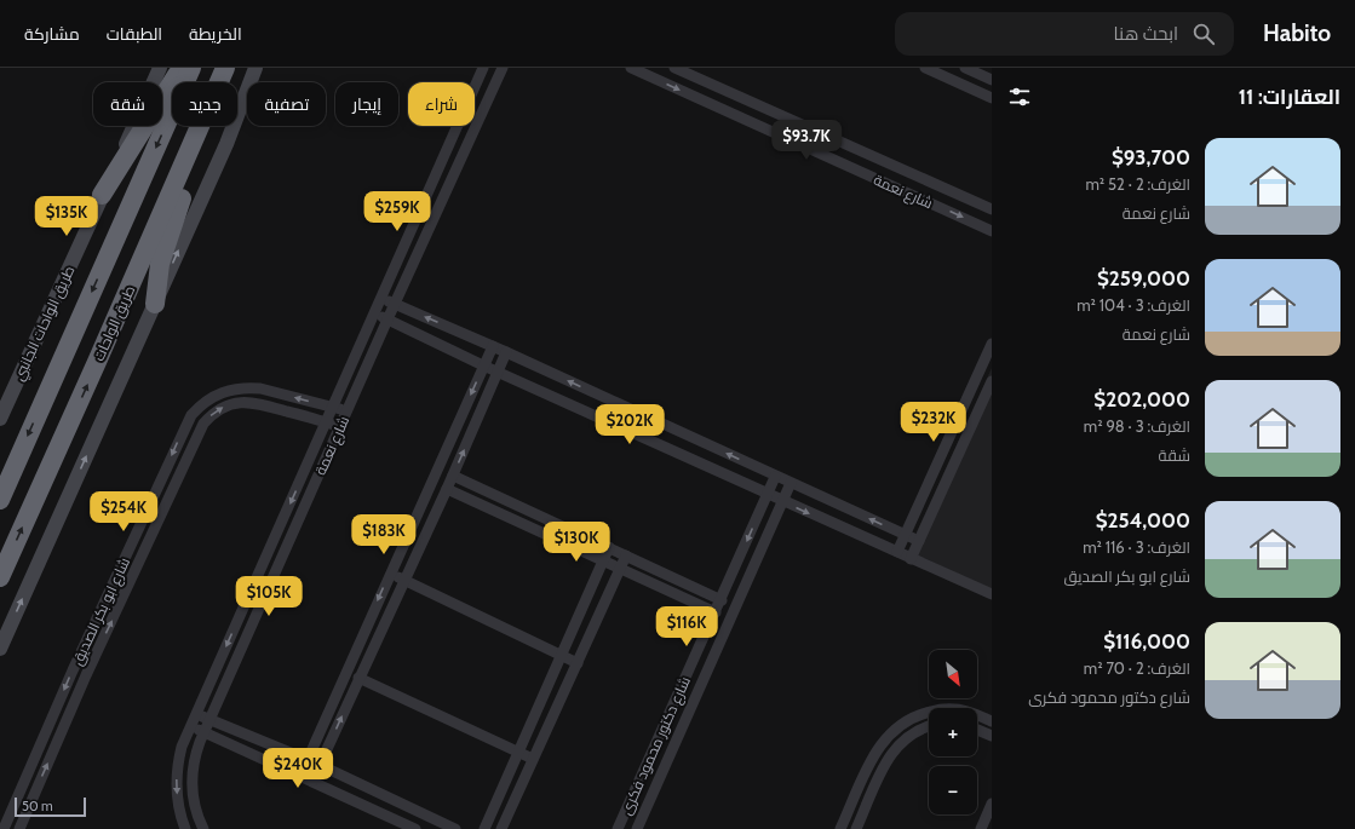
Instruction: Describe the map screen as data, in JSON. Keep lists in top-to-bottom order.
{
  "streets": {
    "highway": ["طريق الواحات"],
    "street": [
      "شارع نعمة",
      "طريق الواحات الجانبي",
      "شارع ابو بكر الصديق",
      "شارع دكتور محمود فكرى"
    ]
  },
  "crossings": [
    ["شارع نعمة", "شارع ابو بكر الصديق"]
  ],
  "scale_bar": "50 m",
  "north": "bottom right",
  "page": {
    "header": "Habito",
    "search": "ابحث هنا",
    "nav": ["الخريطة", "الطبقات", "مشاركة"],
    "heading": "العقارات: 11",
    "chip": [
      "شراء",
      "إيجار",
      "تصفية",
      "جديد",
      "شقة"
    ],
    "price": [
      "$93.7K",
      "$259K",
      "$135K",
      "$232K",
      "$202K",
      "$254K",
      "$183K",
      "$130K",
      "$105K",
      "$116K",
      "$240K"
    ],
    "list": [
      {
        "name": "$93,700",
        "note": "الغرف: 2 · 52 m² · شارع نعمة"
      },
      {
        "name": "$259,000",
        "note": "الغرف: 3 · 104 m² · شارع نعمة"
      },
      {
        "name": "$202,000",
        "note": "الغرف: 3 · 98 m² · شقة"
      },
      {
        "name": "$254,000",
        "note": "الغرف: 3 · 116 m² · شارع ابو بكر الصديق"
      },
      {
        "name": "$116,000",
        "note": "الغرف: 2 · 70 m² · شارع دكتور محمود فكرى"
      }
    ],
    "map_buttons": ["+", "−"],
    "scale": "50 m"
  }
}
